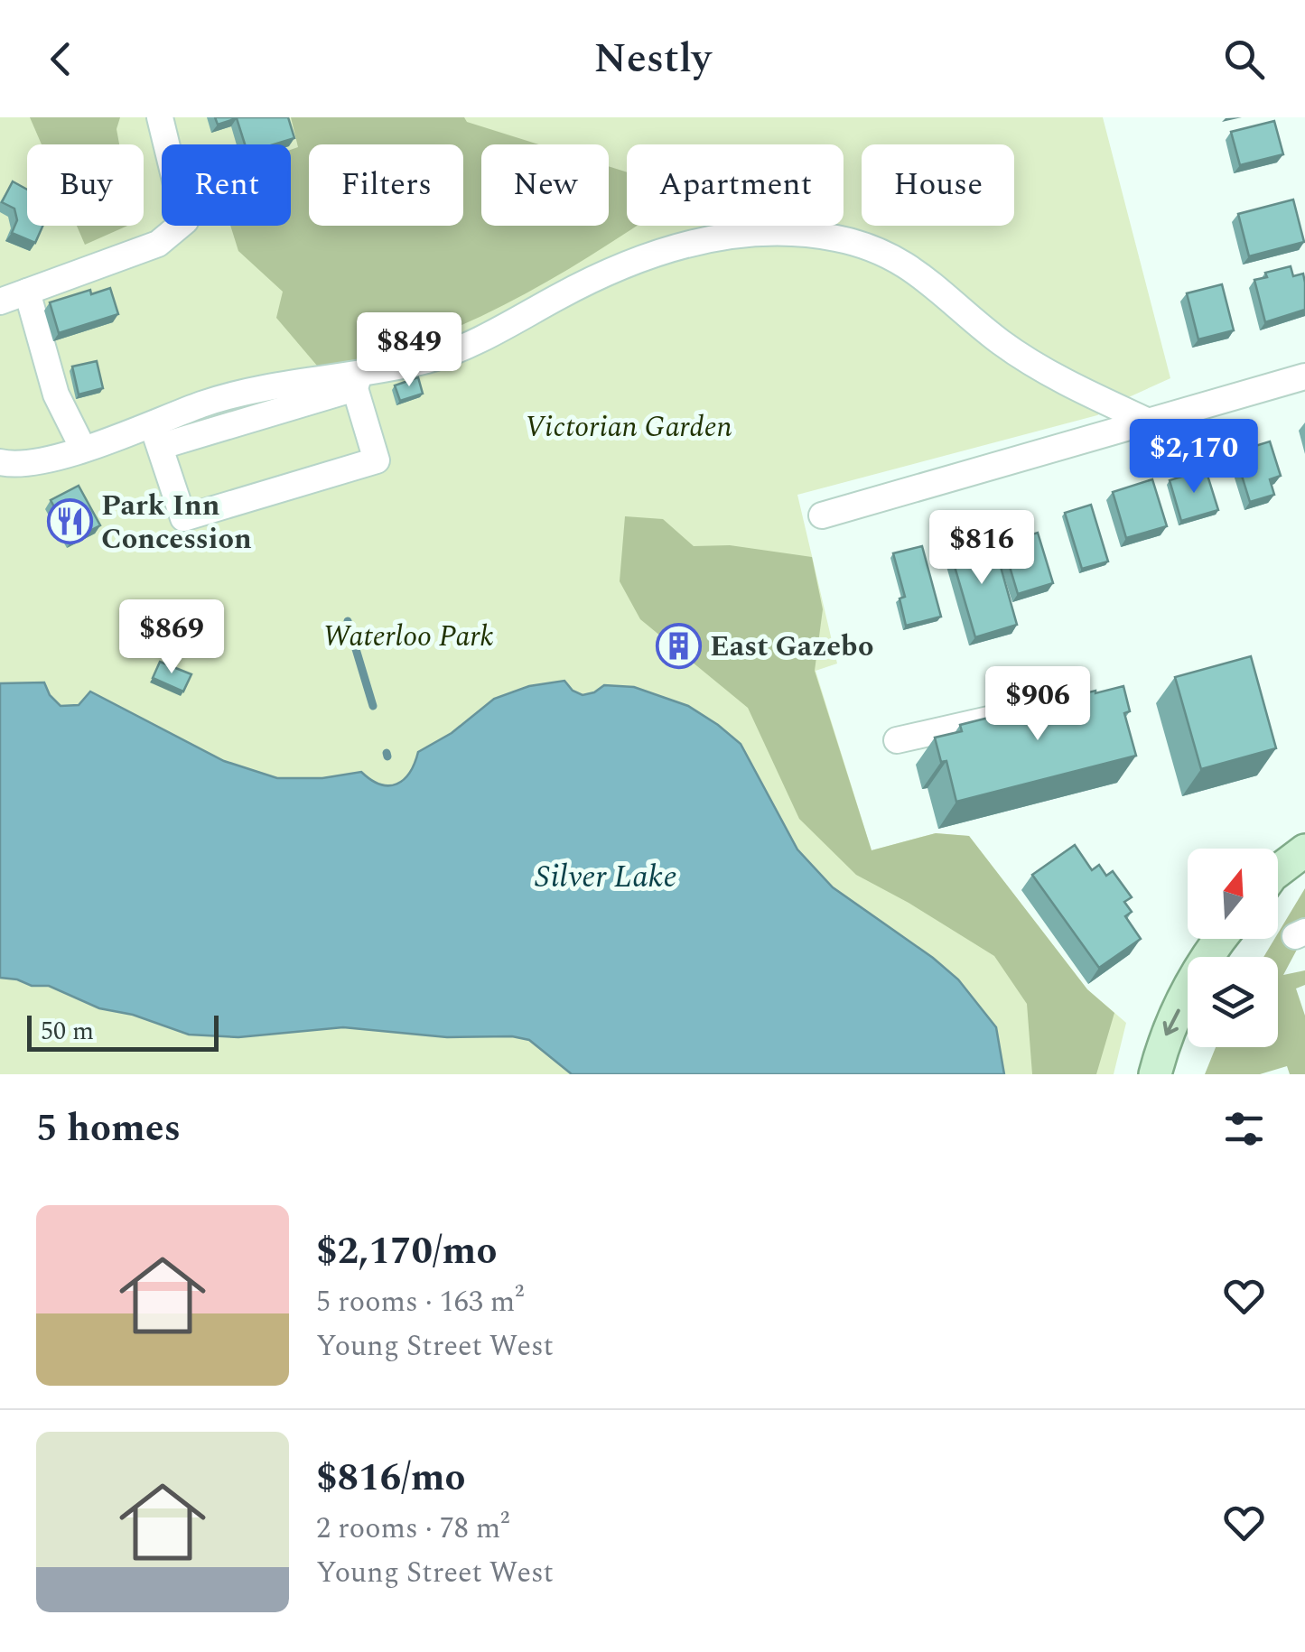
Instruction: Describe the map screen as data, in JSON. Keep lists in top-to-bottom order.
{
  "water": ["Silver Lake"],
  "parks": ["Victorian Garden", "Waterloo Park"],
  "places": {
    "restaurant": ["Park Inn Concession"],
    "building": ["East Gazebo"]
  },
  "scale_bar": "50 m",
  "north": "top",
  "page": {
    "header": "Nestly",
    "chip": [
      "Buy",
      "Rent",
      "Filters",
      "New",
      "Apartment",
      "House"
    ],
    "price": [
      "$849",
      "$2,170",
      "$816",
      "$869",
      "$906"
    ],
    "scale": "50 m",
    "heading": "5 homes",
    "list": [
      {
        "name": "$2,170/mo",
        "note": "5 rooms · 163 m² · Young Street West"
      },
      {
        "name": "$816/mo",
        "note": "2 rooms · 78 m² · Young Street West"
      }
    ]
  }
}
